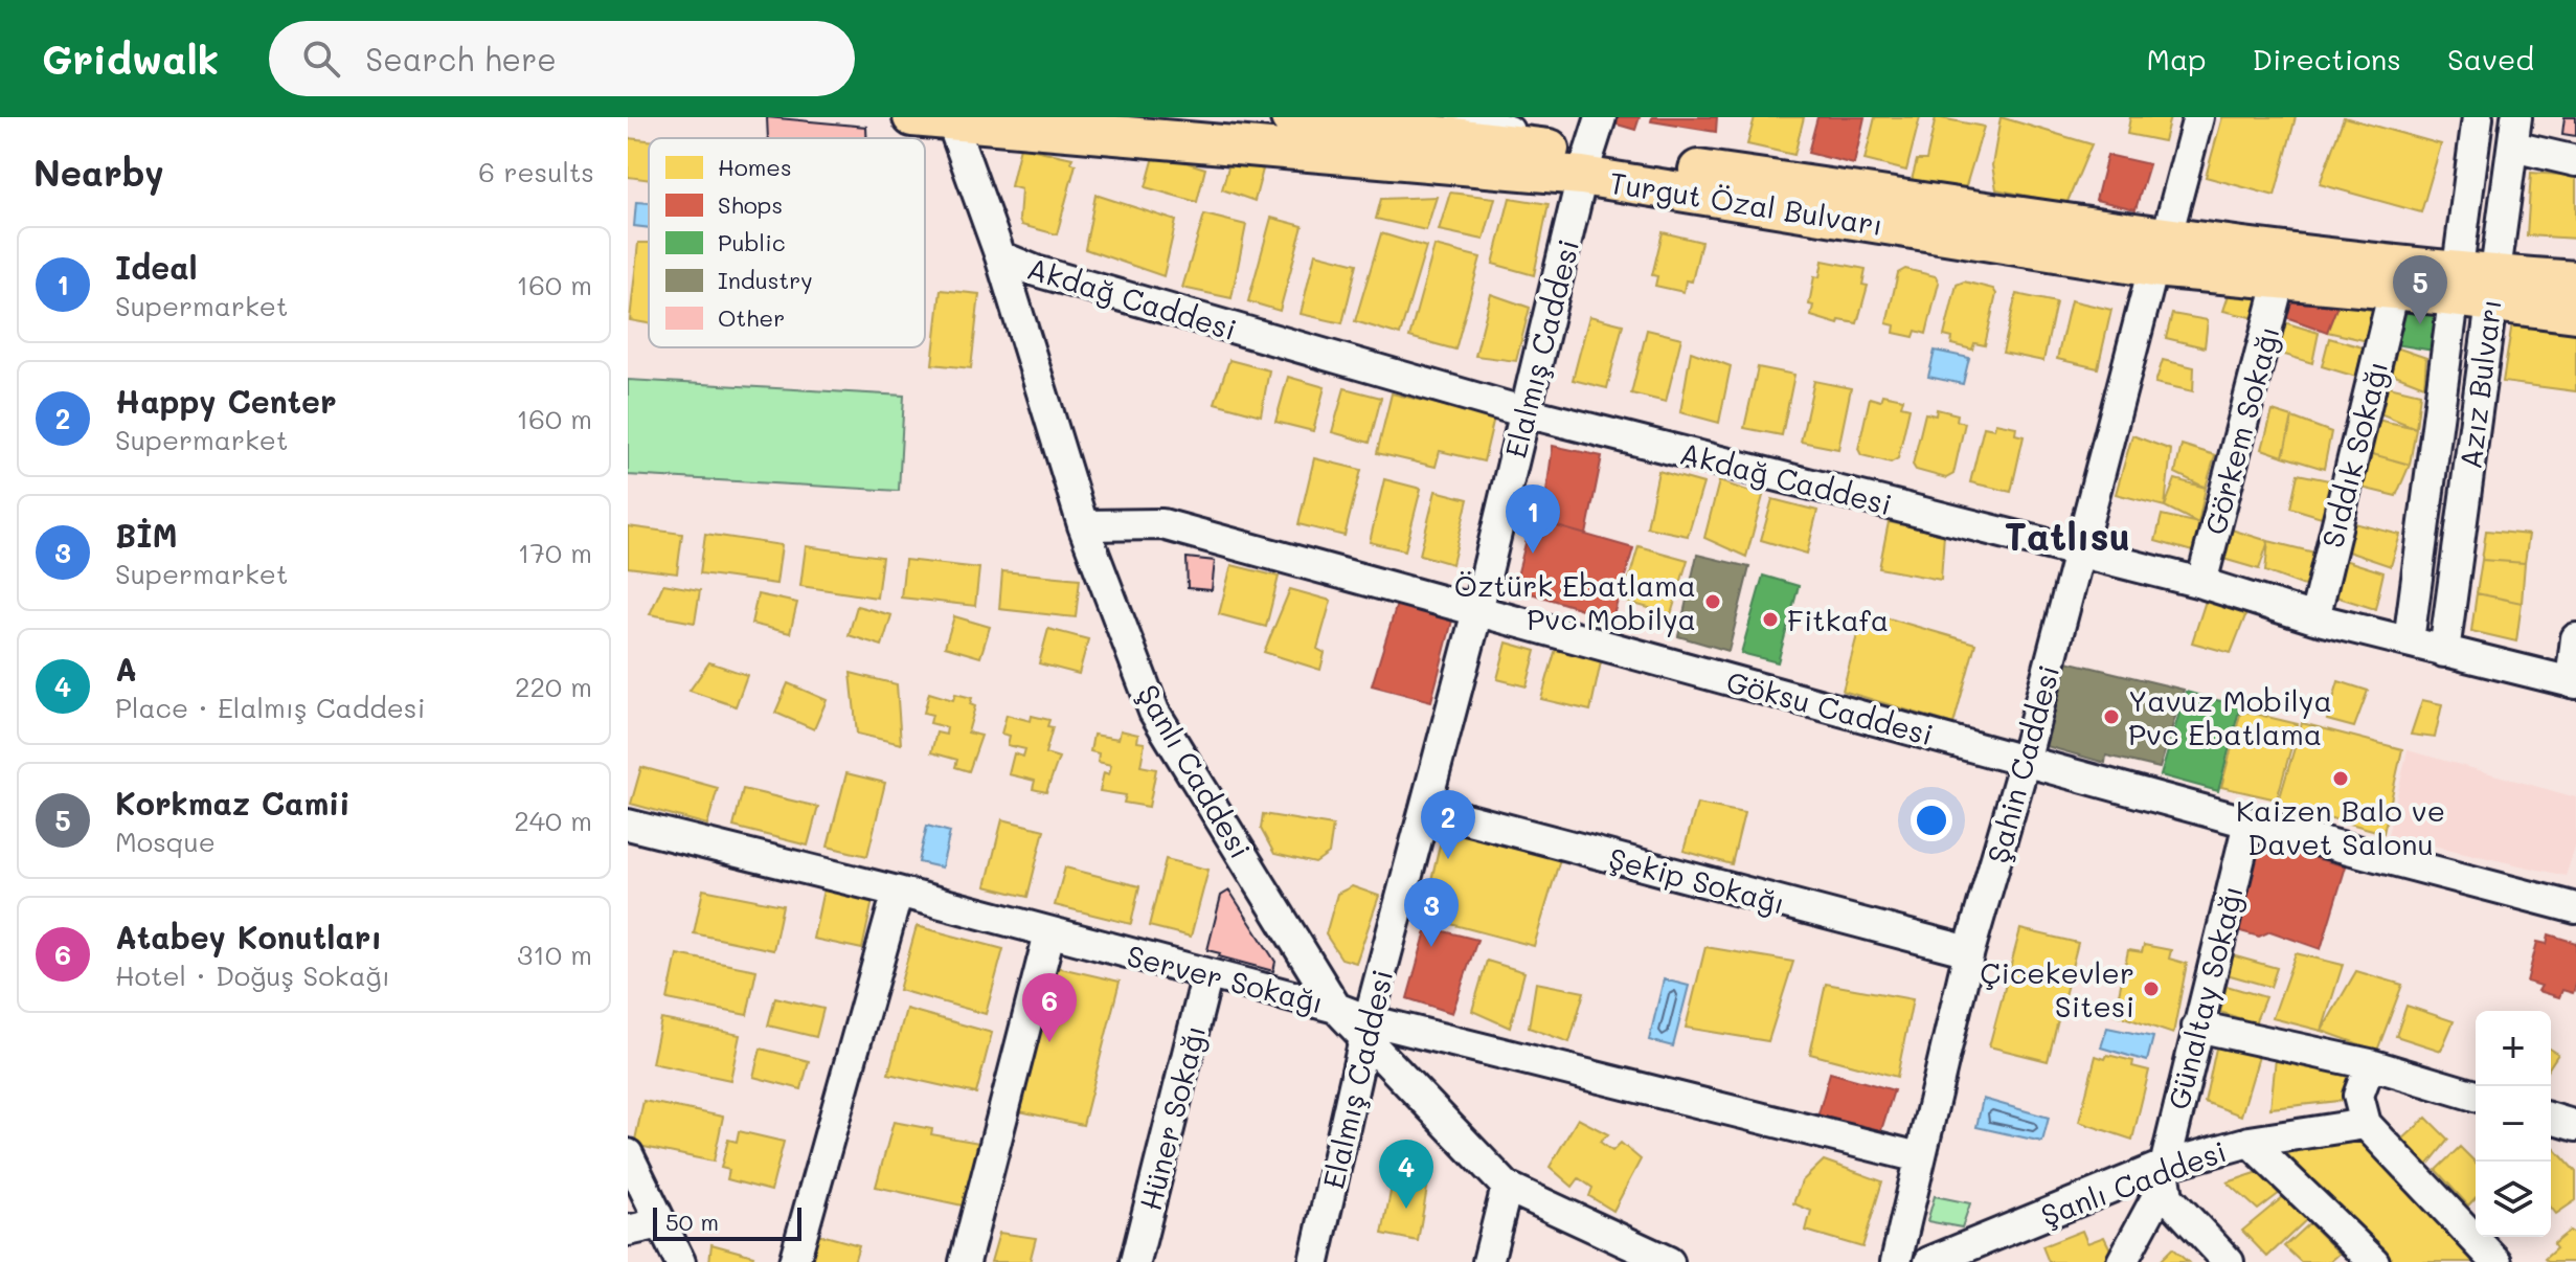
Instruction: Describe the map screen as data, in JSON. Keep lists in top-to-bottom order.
{
  "streets": {
    "main road": ["Turgut Özal Bulvarı"],
    "street": [
      "Akdağ Caddesi",
      "Elalmış Caddesi",
      "Azız Bulvarı",
      "Görkem Sokağı",
      "Sıddık Sokağı",
      "Göksu Caddesi",
      "Şahin Caddesi",
      "Şanlı Caddesi",
      "Şekip Sokağı",
      "Server Sokağı",
      "Günaltay Sokağı",
      "Hüner Sokağı"
    ]
  },
  "crossings": [
    ["Turgut Özal Bulvarı", "Elalmış Caddesi"],
    ["Turgut Özal Bulvarı", "Azız Bulvarı"],
    ["Turgut Özal Bulvarı", "Görkem Sokağı"],
    ["Turgut Özal Bulvarı", "Sıddık Sokağı"],
    ["Turgut Özal Bulvarı", "Şahin Caddesi"],
    ["Turgut Özal Bulvarı", "Şanlı Caddesi"],
    ["Akdağ Caddesi", "Elalmış Caddesi"],
    ["Akdağ Caddesi", "Azız Bulvarı"],
    ["Akdağ Caddesi", "Görkem Sokağı"],
    ["Akdağ Caddesi", "Sıddık Sokağı"],
    ["Akdağ Caddesi", "Şahin Caddesi"],
    ["Akdağ Caddesi", "Şanlı Caddesi"],
    ["Elalmış Caddesi", "Göksu Caddesi"],
    ["Elalmış Caddesi", "Şanlı Caddesi"],
    ["Elalmış Caddesi", "Şekip Sokağı"],
    ["Göksu Caddesi", "Şahin Caddesi"],
    ["Göksu Caddesi", "Şanlı Caddesi"],
    ["Göksu Caddesi", "Günaltay Sokağı"],
    ["Şahin Caddesi", "Şekip Sokağı"],
    ["Şanlı Caddesi", "Server Sokağı"],
    ["Şanlı Caddesi", "Günaltay Sokağı"],
    ["Server Sokağı", "Hüner Sokağı"]
  ],
  "districts": ["Tatlısu"],
  "places": [
    "Öztürk Ebatlama Pvc Mobilya",
    "Fitkafa",
    "Yavuz Mobilya Pvc Ebatlama",
    "Kaizen Balo ve Davet Salonu",
    "Çicekevler Sitesi"
  ],
  "legend": [
    "Homes",
    "Shops",
    "Public",
    "Industry",
    "Other"
  ],
  "scale_bar": "50 m",
  "page": {
    "header": "Gridwalk",
    "search": "Search here",
    "nav": ["Map", "Directions", "Saved"],
    "heading": ["Nearby", "6 results"],
    "list": [
      {
        "mark": "1",
        "name": "Ideal",
        "note": "Supermarket",
        "value": "160 m"
      },
      {
        "mark": "2",
        "name": "Happy Center",
        "note": "Supermarket",
        "value": "160 m"
      },
      {
        "mark": "3",
        "name": "BİM",
        "note": "Supermarket",
        "value": "170 m"
      },
      {
        "mark": "4",
        "name": "A",
        "note": "Place · Elalmış Caddesi",
        "value": "220 m"
      },
      {
        "mark": "5",
        "name": "Korkmaz Camii",
        "note": "Mosque",
        "value": "240 m"
      },
      {
        "mark": "6",
        "name": "Atabey Konutları",
        "note": "Hotel · Doğuş Sokağı",
        "value": "310 m"
      }
    ],
    "pins": [
      "5",
      "1",
      "2",
      "3",
      "6",
      "4"
    ],
    "map_buttons": ["+", "−"],
    "scale": "50 m"
  }
}
